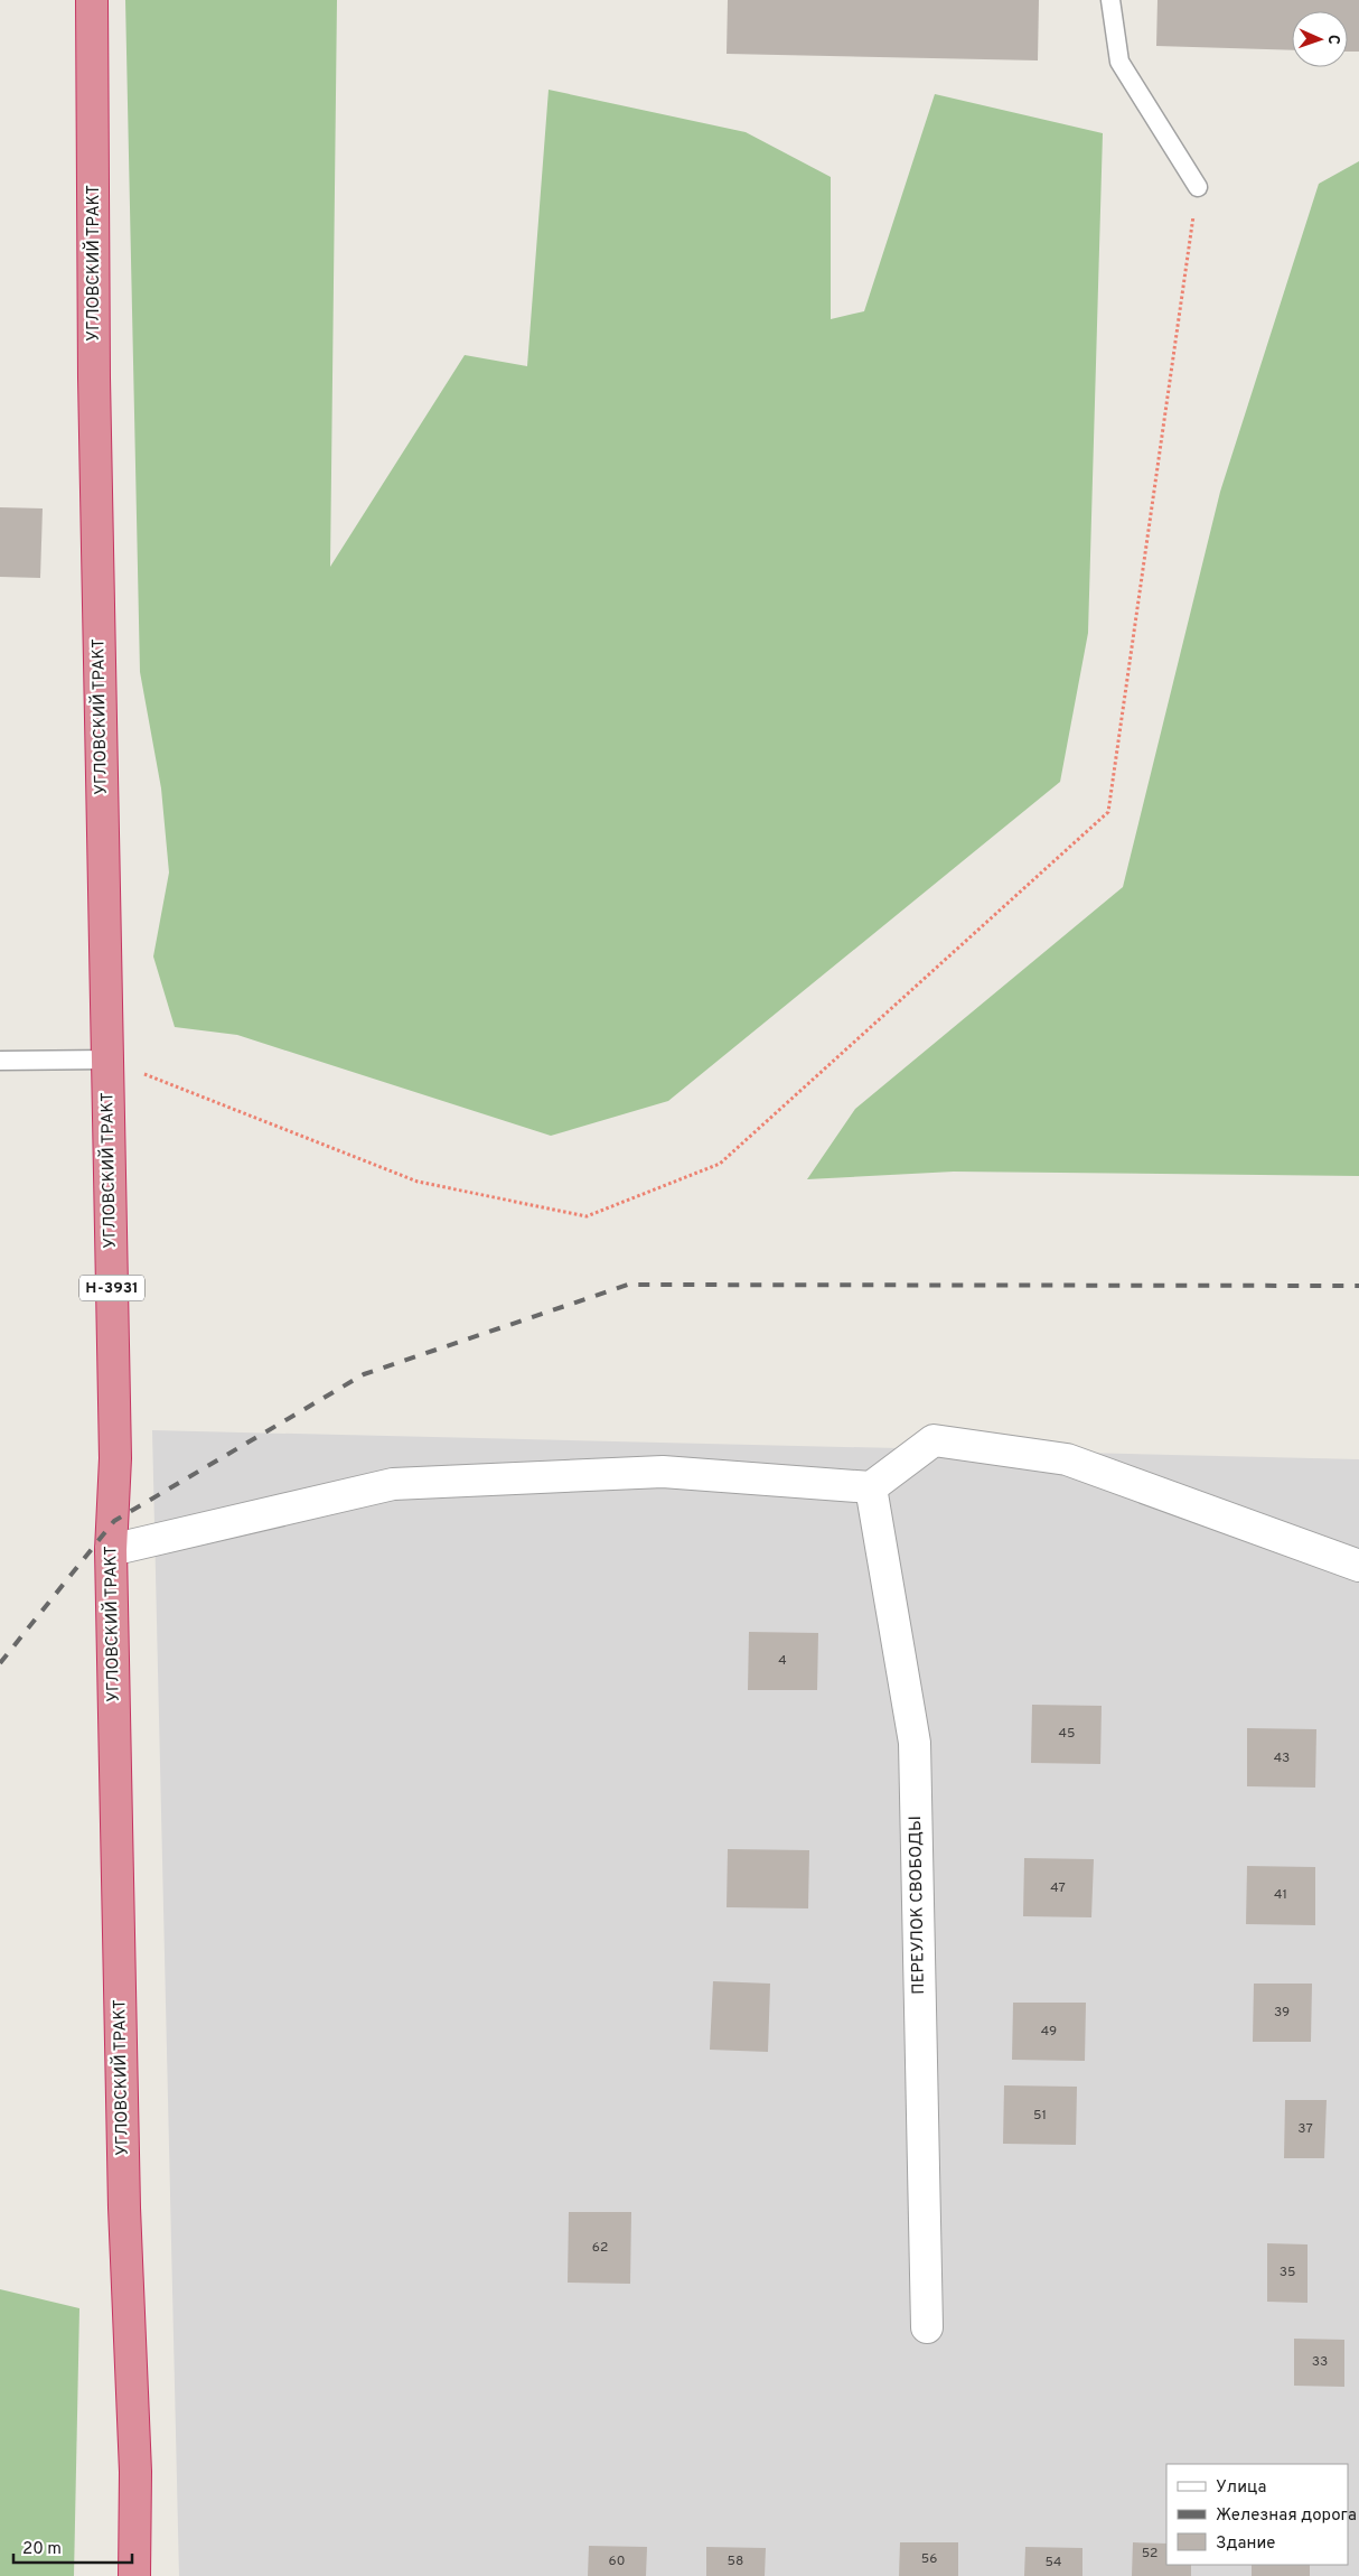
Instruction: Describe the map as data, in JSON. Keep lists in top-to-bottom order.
{
  "streets": {
    "highway": ["УГЛОВСКИЙ ТРАКТ", "Н-3931"],
    "street": ["ПЕРЕУЛОК СВОБОДЫ"]
  },
  "house_numbers": [
    "4",
    "45",
    "43",
    "47",
    "41",
    "39",
    "49",
    "51",
    "37",
    "62",
    "35",
    "33",
    "52",
    "56",
    "60",
    "58",
    "54"
  ],
  "legend": ["Улица", "Железная дорога", "Здание"],
  "scale_bar": "20 m",
  "north": "right"
}
